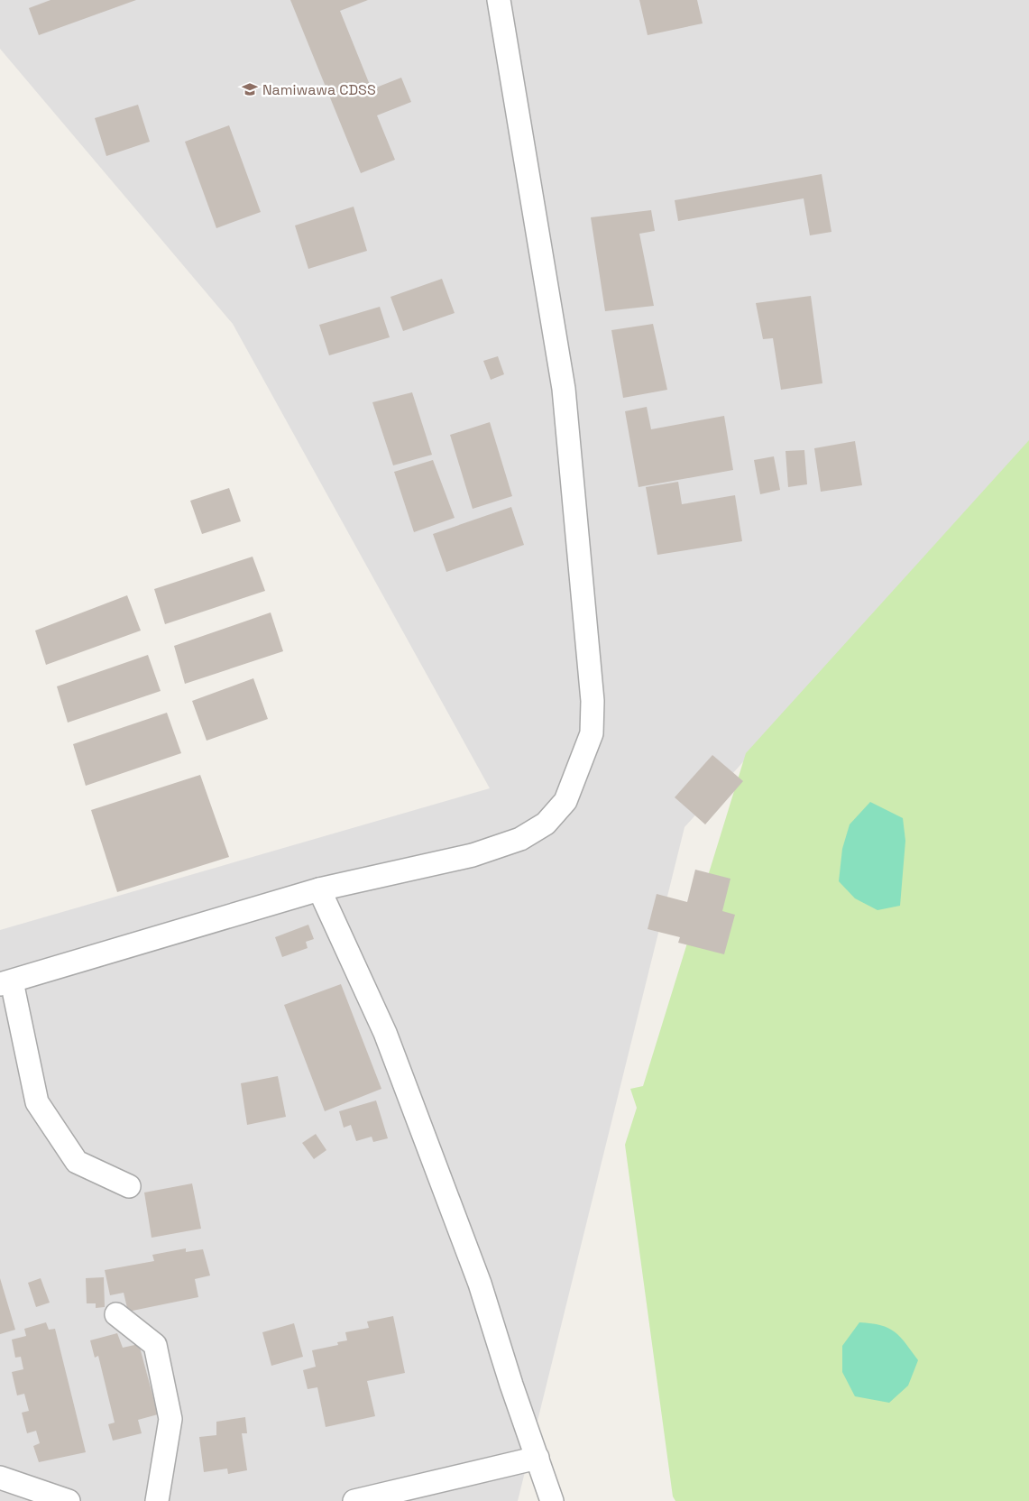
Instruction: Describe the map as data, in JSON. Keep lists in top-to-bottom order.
{
  "places": {
    "school or university": ["Namiwawa CDSS"]
  }
}
